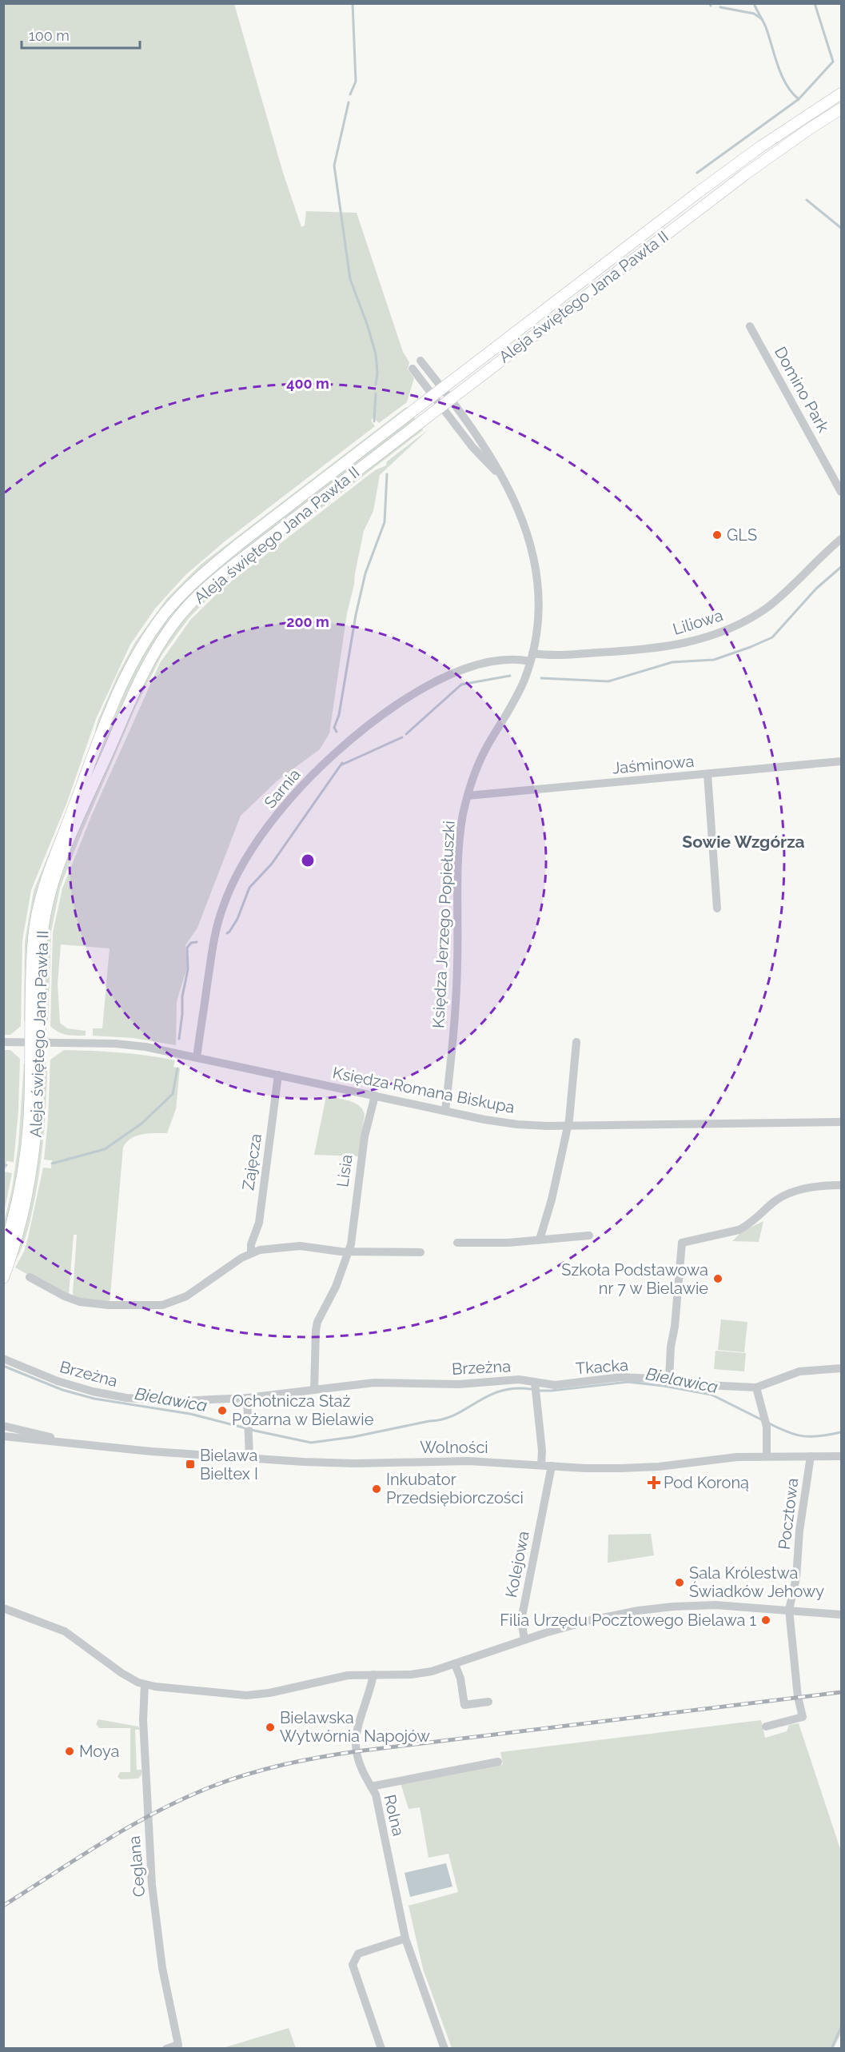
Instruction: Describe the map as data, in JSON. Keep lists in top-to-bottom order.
{
  "streets": {
    "main road": ["Aleja świętego Jana Pawła II"],
    "street": [
      "Domino Park",
      "Liliowa",
      "Jaśminowa",
      "Sarnia",
      "Księdza Jerzego Popiełuszki",
      "Księdza Romana Biskupa",
      "Zajęcza",
      "Lisia",
      "Tkacka",
      "Brzeżna",
      "Wolności",
      "Pocztowa",
      "Kolejowa",
      "Rolna",
      "Ceglana"
    ]
  },
  "crossings": [
    ["Aleja świętego Jana Pawła II", "Księdza Jerzego Popiełuszki"],
    ["Aleja świętego Jana Pawła II", "Księdza Romana Biskupa"],
    ["Liliowa", "Sarnia"],
    ["Liliowa", "Księdza Jerzego Popiełuszki"],
    ["Jaśminowa", "Księdza Jerzego Popiełuszki"],
    ["Sarnia", "Księdza Jerzego Popiełuszki"],
    ["Sarnia", "Księdza Romana Biskupa"],
    ["Księdza Jerzego Popiełuszki", "Księdza Romana Biskupa"],
    ["Księdza Romana Biskupa", "Zajęcza"],
    ["Księdza Romana Biskupa", "Lisia"],
    ["Tkacka", "Brzeżna"],
    ["Wolności", "Pocztowa"],
    ["Wolności", "Kolejowa"]
  ],
  "districts": ["Sowie Wzgórza"],
  "water": ["Bielawica"],
  "places": {
    "other": [
      "GLS",
      "Szkoła Podstawowa nr 7 w Bielawie",
      "Ochotnicza Staż Pożarna w Bielawie",
      "Inkubator Przedsiębiorczości",
      "Sala Królestwa Świadków Jehowy",
      "Filia Urzędu Pocztowego Bielawa 1",
      "Bielawska Wytwórnia Napojów",
      "Moya"
    ],
    "transit": ["Bielawa Bieltex I"],
    "health": ["Pod Koroną"]
  },
  "scale_bar": "100 m",
  "rings": ["400 m", "200 m"]
}
